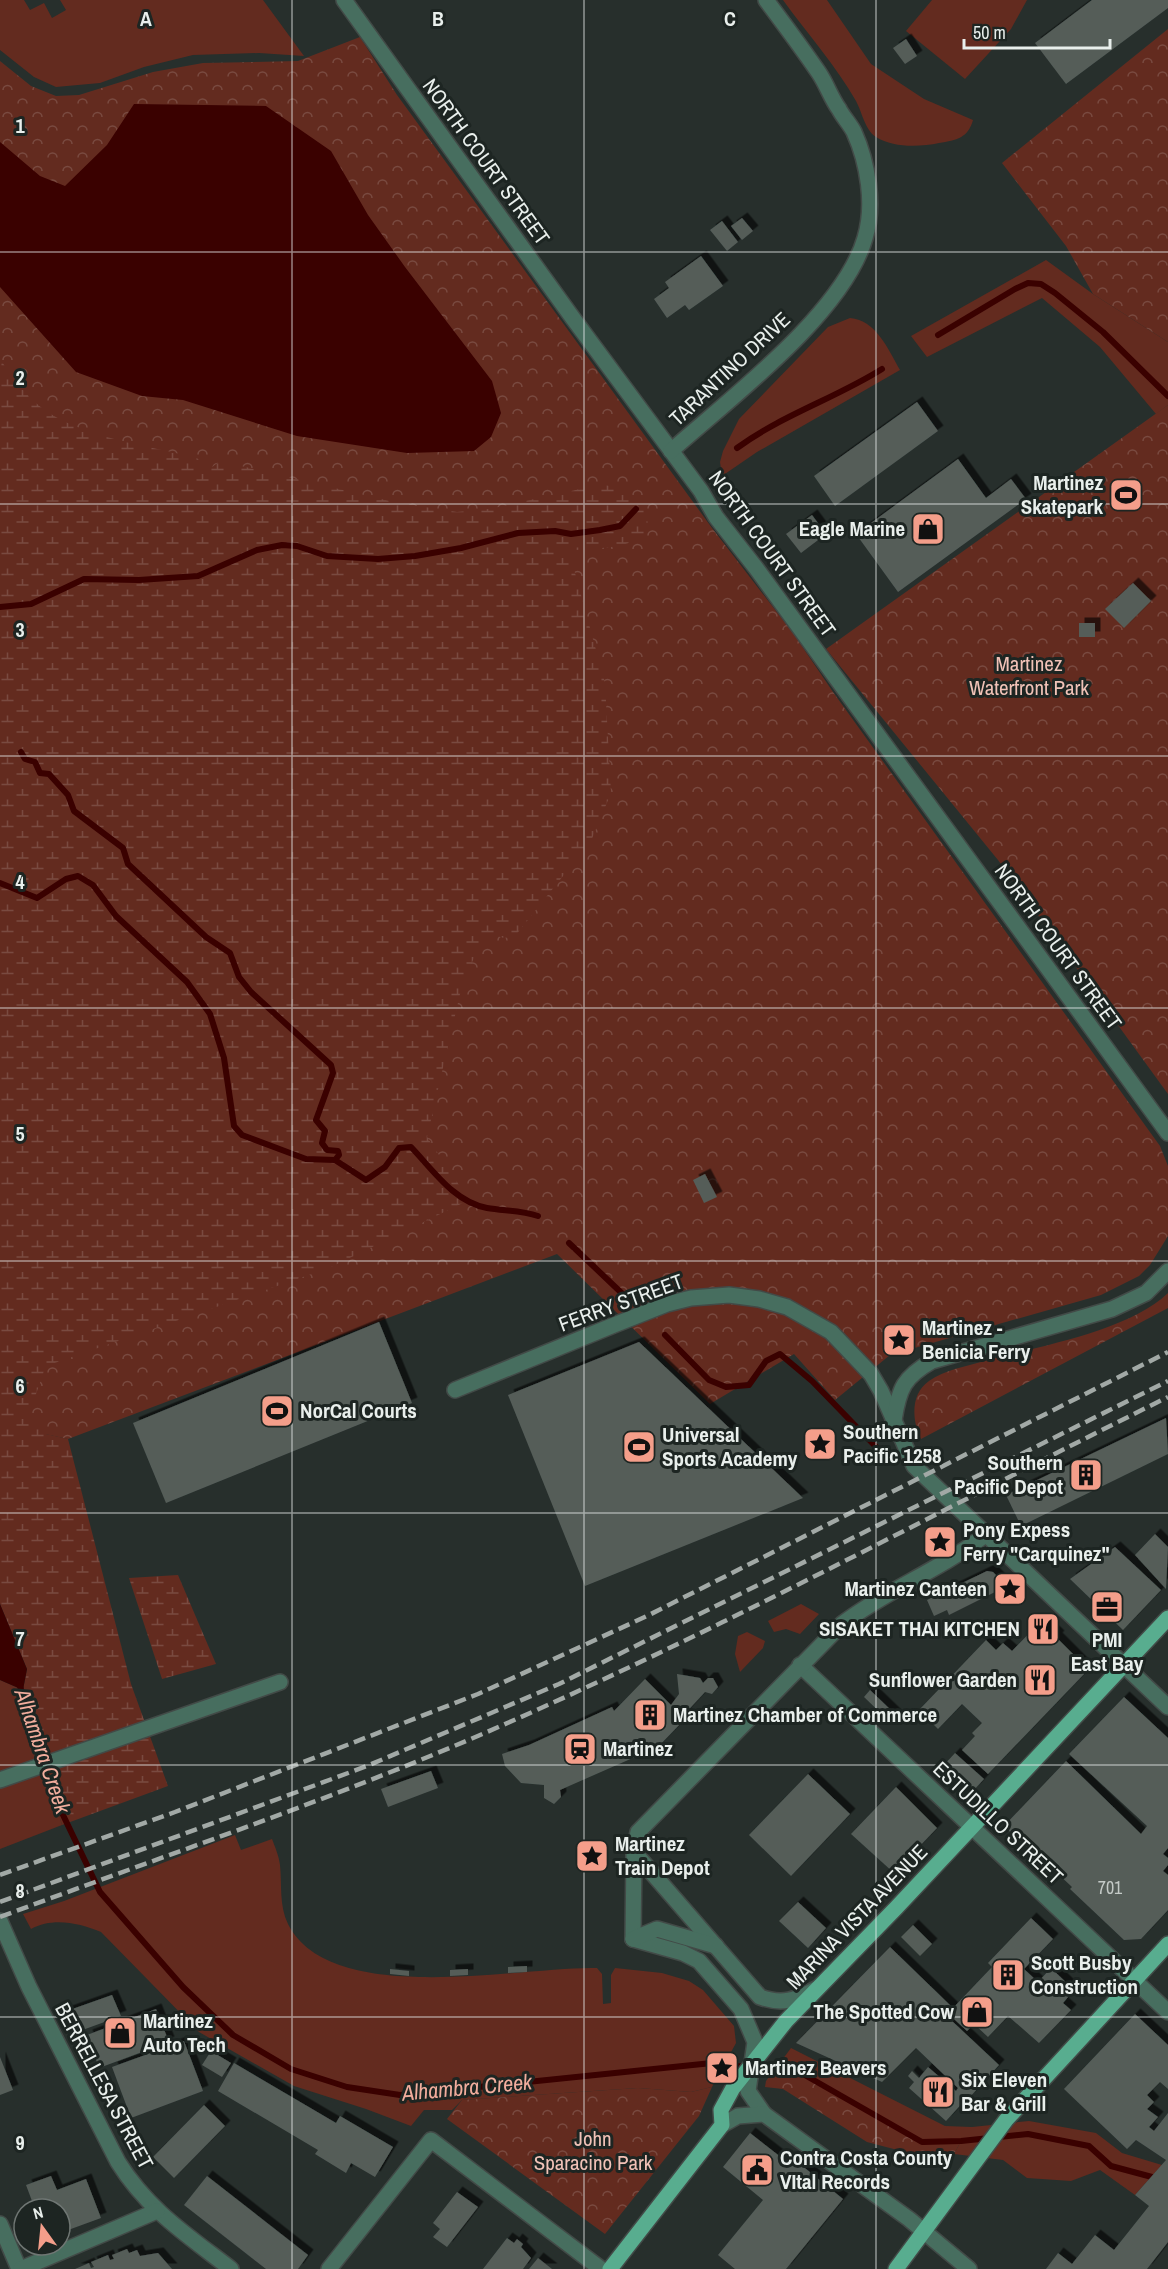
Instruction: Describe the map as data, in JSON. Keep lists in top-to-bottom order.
{
  "streets": {
    "main road": ["MARINA VISTA AVENUE"],
    "street": [
      "NORTH COURT STREET",
      "TARANTINO DRIVE",
      "FERRY STREET",
      "ESTUDILLO STREET",
      "BERRELLESA STREET"
    ]
  },
  "crossings": [
    ["NORTH COURT STREET", "TARANTINO DRIVE"],
    ["FERRY STREET", "MARINA VISTA AVENUE"],
    ["ESTUDILLO STREET", "MARINA VISTA AVENUE"]
  ],
  "water": ["Alhambra Creek"],
  "parks": ["Martinez Waterfront Park", "John Sparacino Park"],
  "places": {
    "sports": ["Martinez Skatepark", "NorCal Courts", "Universal Sports Academy"],
    "shop": ["Eagle Marine", "The Spotted Cow", "Martinez Auto Tech"],
    "place": [
      "Martinez - Benicia Ferry",
      "Southern Pacific 1258",
      "Pony Expess Ferry \"Carquinez\"",
      "Martinez Canteen",
      "Martinez Train Depot",
      "Martinez Beavers"
    ],
    "building": ["Southern Pacific Depot", "Martinez Chamber of Commerce", "Scott Busby Construction"],
    "office": ["PMI East Bay"],
    "restaurant": ["SISAKET THAI KITCHEN", "Sunflower Garden", "Six Eleven Bar & Grill"],
    "station": ["Martinez"],
    "public building": ["Contra Costa County VItal Records"]
  },
  "house_numbers": ["701"],
  "scale_bar": "50 m",
  "north": "top",
  "grid": {
    "columns": ["A", "B", "C"],
    "rows": [
      "1",
      "2",
      "3",
      "4",
      "5",
      "6",
      "7",
      "8",
      "9"
    ]
  }
}
